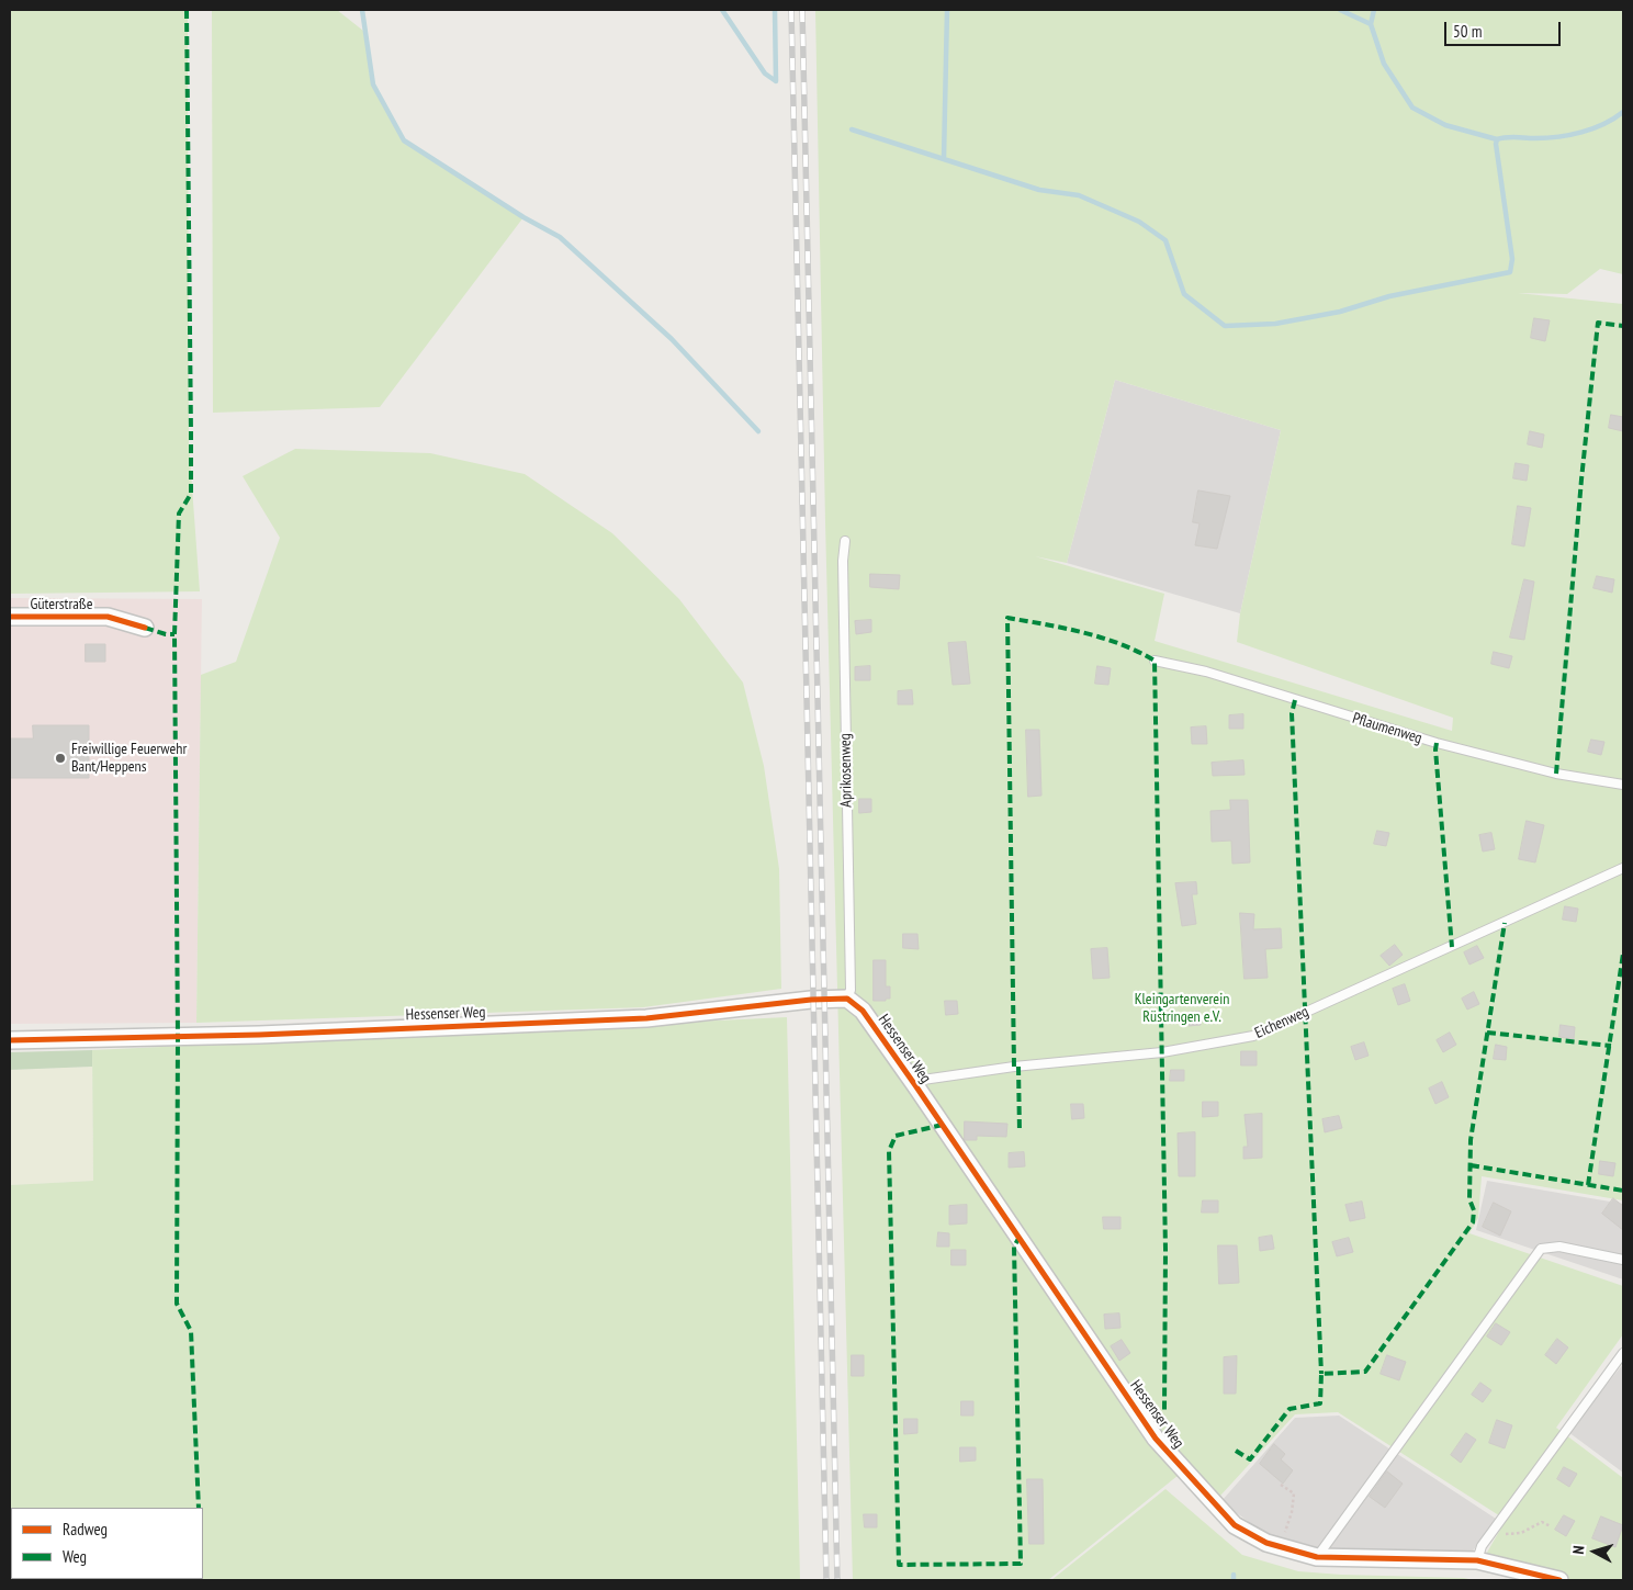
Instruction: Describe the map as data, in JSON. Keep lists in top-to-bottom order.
{
  "streets": {
    "street": ["Güterstraße", "Hessenser Weg"],
    "lane": ["Pflaumenweg", "Aprikosenweg", "Eichenweg"]
  },
  "crossings": [
    ["Aprikosenweg", "Hessenser Weg"],
    ["Hessenser Weg", "Eichenweg"]
  ],
  "parks": ["Kleingartenverein Rüstringen e.V."],
  "places": ["Freiwillige Feuerwehr Bant/Heppens"],
  "legend": ["Radweg", "Weg"],
  "scale_bar": "50 m",
  "north": "left"
}
